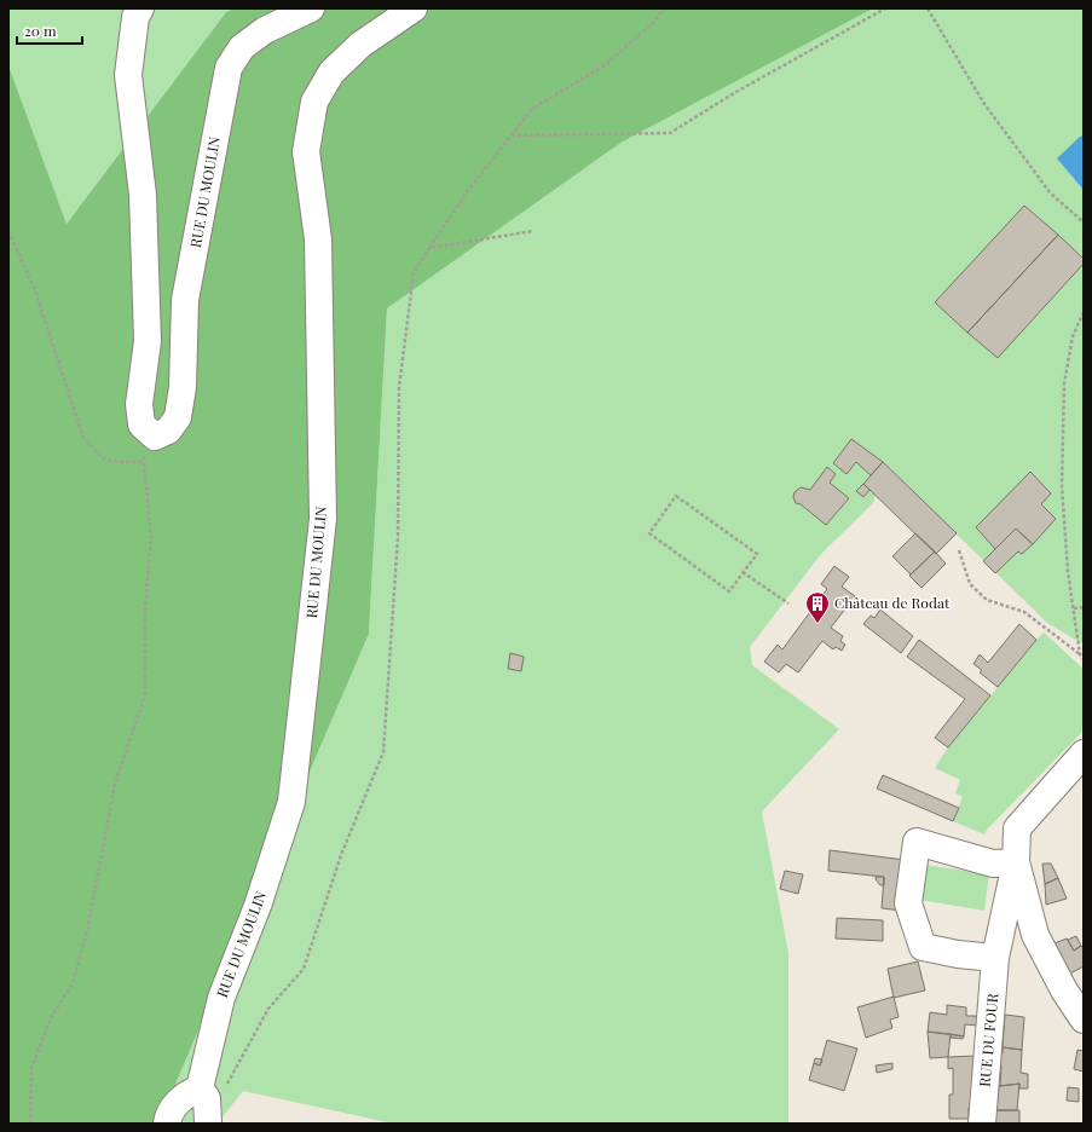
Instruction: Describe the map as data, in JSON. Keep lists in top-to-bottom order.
{
  "streets": {
    "street": ["RUE DU MOULIN", "RUE DU FOUR"]
  },
  "places": {
    "building": ["Château de Rodat"]
  },
  "scale_bar": "20 m"
}
